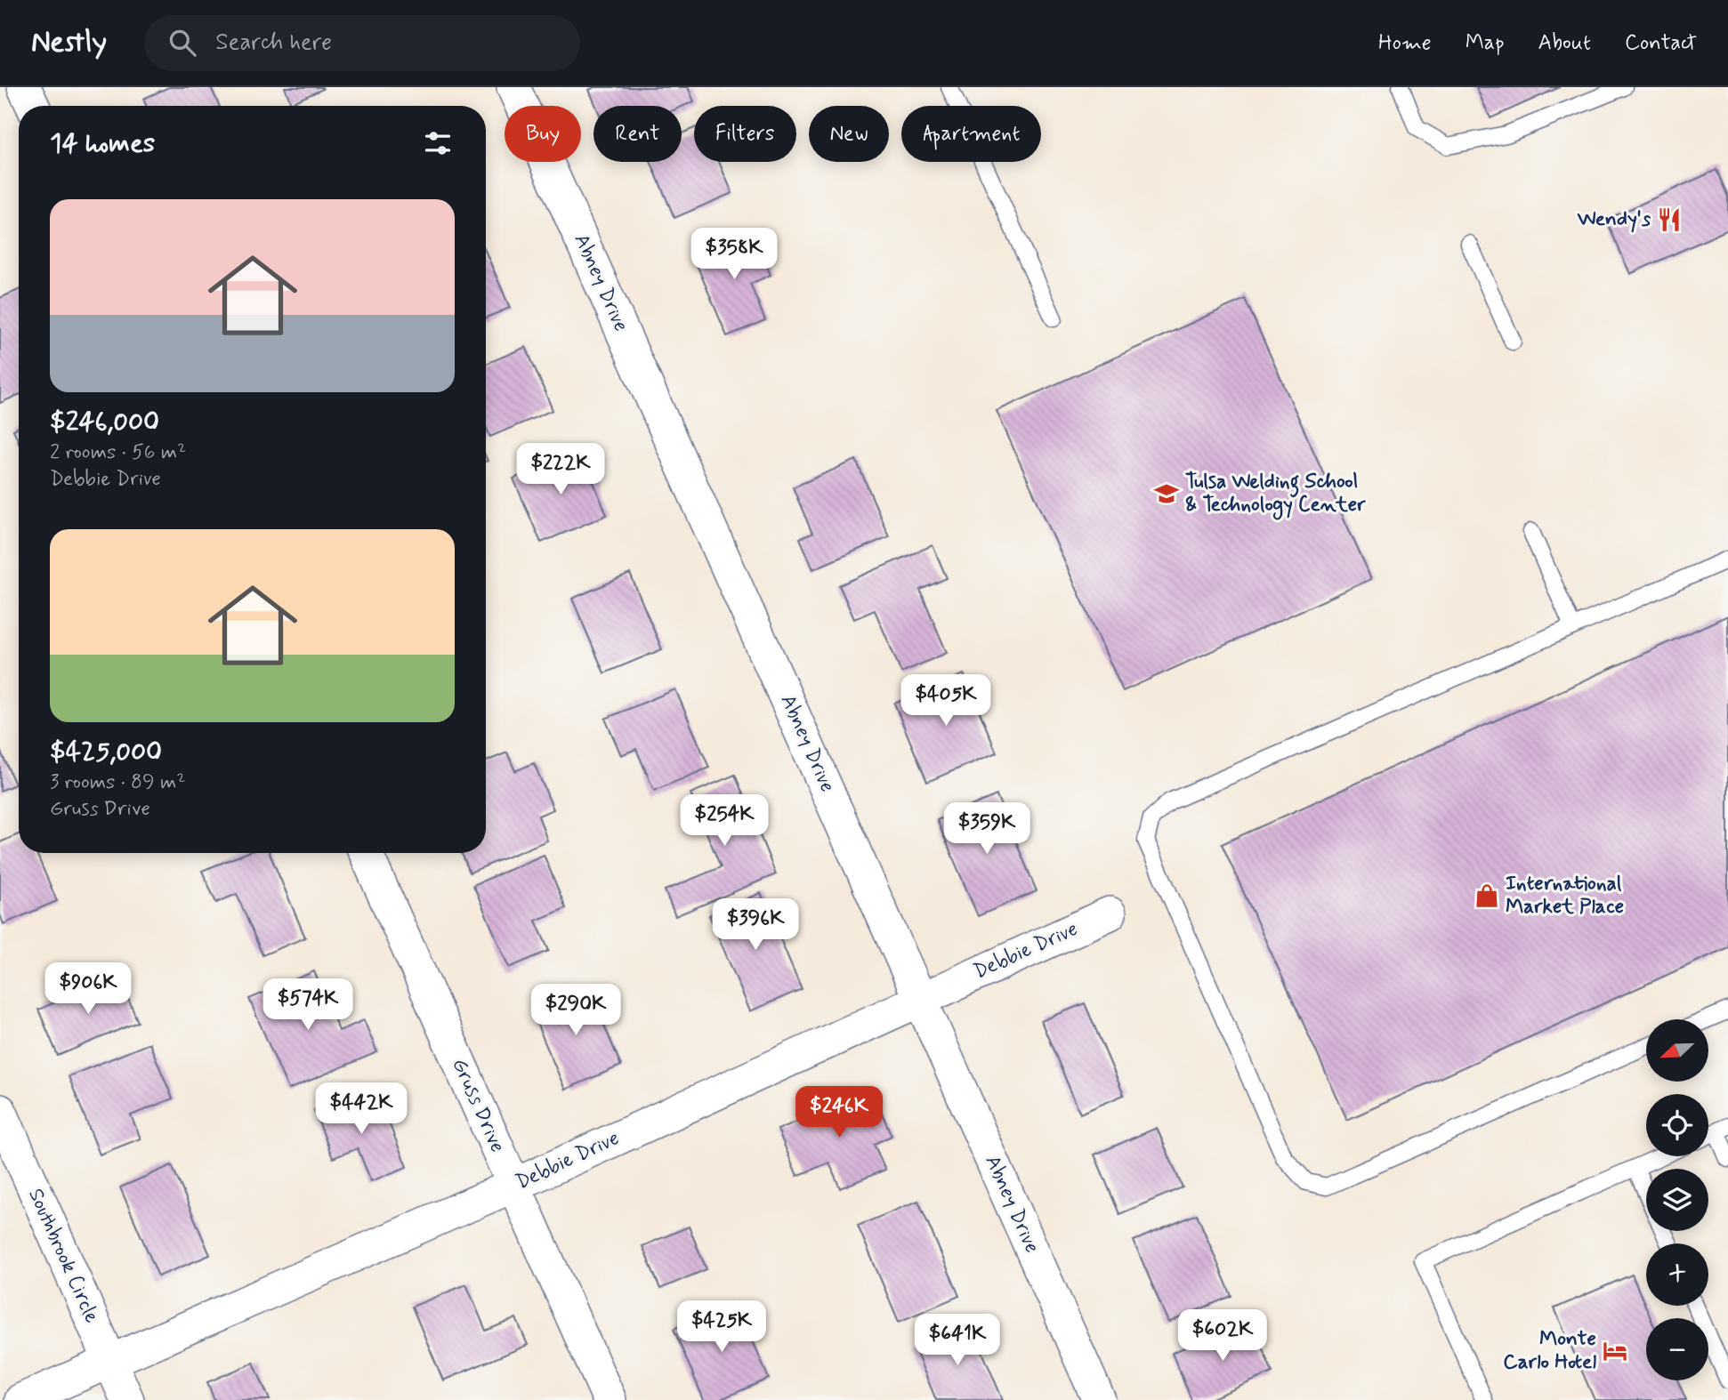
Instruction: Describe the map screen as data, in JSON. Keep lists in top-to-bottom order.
{
  "streets": {
    "street": [
      "Abney Drive",
      "Debbie Drive",
      "Gruss Drive",
      "Southbrook Circle"
    ]
  },
  "crossings": [
    ["Abney Drive", "Debbie Drive"],
    ["Debbie Drive", "Gruss Drive"],
    ["Debbie Drive", "Southbrook Circle"]
  ],
  "places": {
    "restaurant": ["Wendy's"],
    "school or university": ["Tulsa Welding School & Technology Center"],
    "shop": ["International Market Place"],
    "hotel": ["Monte Carlo Hotel"]
  },
  "north": "bottom left",
  "page": {
    "header": "Nestly",
    "search": "Search here",
    "nav": [
      "Home",
      "Map",
      "About",
      "Contact"
    ],
    "chip": [
      "Buy",
      "Rent",
      "Filters",
      "New",
      "Apartment"
    ],
    "heading": "14 homes",
    "list": [
      {
        "name": "$246,000",
        "note": "2 rooms · 56 m² · Debbie Drive"
      },
      {
        "name": "$425,000",
        "note": "3 rooms · 89 m² · Gruss Drive"
      }
    ],
    "price": [
      "$358K",
      "$222K",
      "$405K",
      "$254K",
      "$359K",
      "$396K",
      "$906K",
      "$574K",
      "$290K",
      "$442K",
      "$246K",
      "$425K",
      "$602K",
      "$641K"
    ],
    "map_buttons": ["+", "−"]
  }
}
